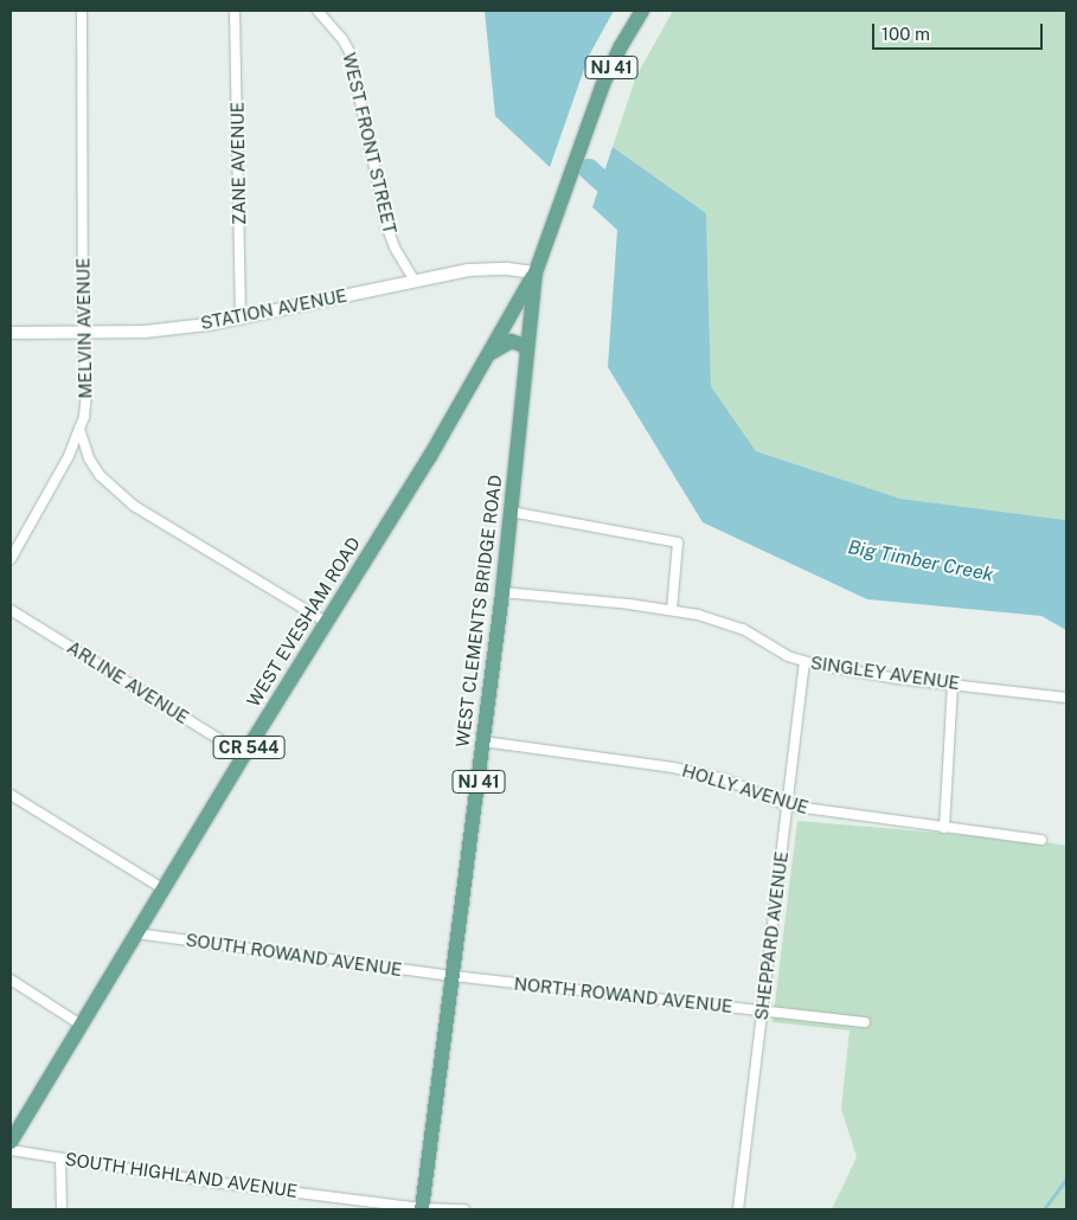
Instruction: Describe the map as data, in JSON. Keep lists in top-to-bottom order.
{
  "streets": {
    "main road": [
      "NJ 41",
      "WEST CLEMENTS BRIDGE ROAD",
      "WEST EVESHAM ROAD",
      "CR 544"
    ],
    "street": [
      "WEST FRONT STREET",
      "ZANE AVENUE",
      "STATION AVENUE",
      "MELVIN AVENUE",
      "SINGLEY AVENUE",
      "ARLINE AVENUE",
      "HOLLY AVENUE",
      "SHEPPARD AVENUE",
      "SOUTH ROWAND AVENUE",
      "NORTH ROWAND AVENUE",
      "SOUTH HIGHLAND AVENUE"
    ]
  },
  "crossings": [
    ["WEST FRONT STREET", "STATION AVENUE"],
    ["ZANE AVENUE", "STATION AVENUE"],
    ["STATION AVENUE", "MELVIN AVENUE"],
    ["STATION AVENUE", "WEST CLEMENTS BRIDGE ROAD"],
    ["STATION AVENUE", "WEST EVESHAM ROAD"],
    ["WEST CLEMENTS BRIDGE ROAD", "WEST EVESHAM ROAD"],
    ["WEST CLEMENTS BRIDGE ROAD", "SINGLEY AVENUE"],
    ["WEST CLEMENTS BRIDGE ROAD", "HOLLY AVENUE"],
    ["WEST CLEMENTS BRIDGE ROAD", "SOUTH ROWAND AVENUE"],
    ["WEST CLEMENTS BRIDGE ROAD", "NORTH ROWAND AVENUE"],
    ["WEST CLEMENTS BRIDGE ROAD", "SOUTH HIGHLAND AVENUE"],
    ["WEST EVESHAM ROAD", "ARLINE AVENUE"],
    ["WEST EVESHAM ROAD", "SOUTH ROWAND AVENUE"],
    ["SINGLEY AVENUE", "SHEPPARD AVENUE"],
    ["HOLLY AVENUE", "SHEPPARD AVENUE"],
    ["SHEPPARD AVENUE", "NORTH ROWAND AVENUE"],
    ["SOUTH ROWAND AVENUE", "NORTH ROWAND AVENUE"]
  ],
  "water": ["Big Timber Creek"],
  "scale_bar": "100 m"
}
